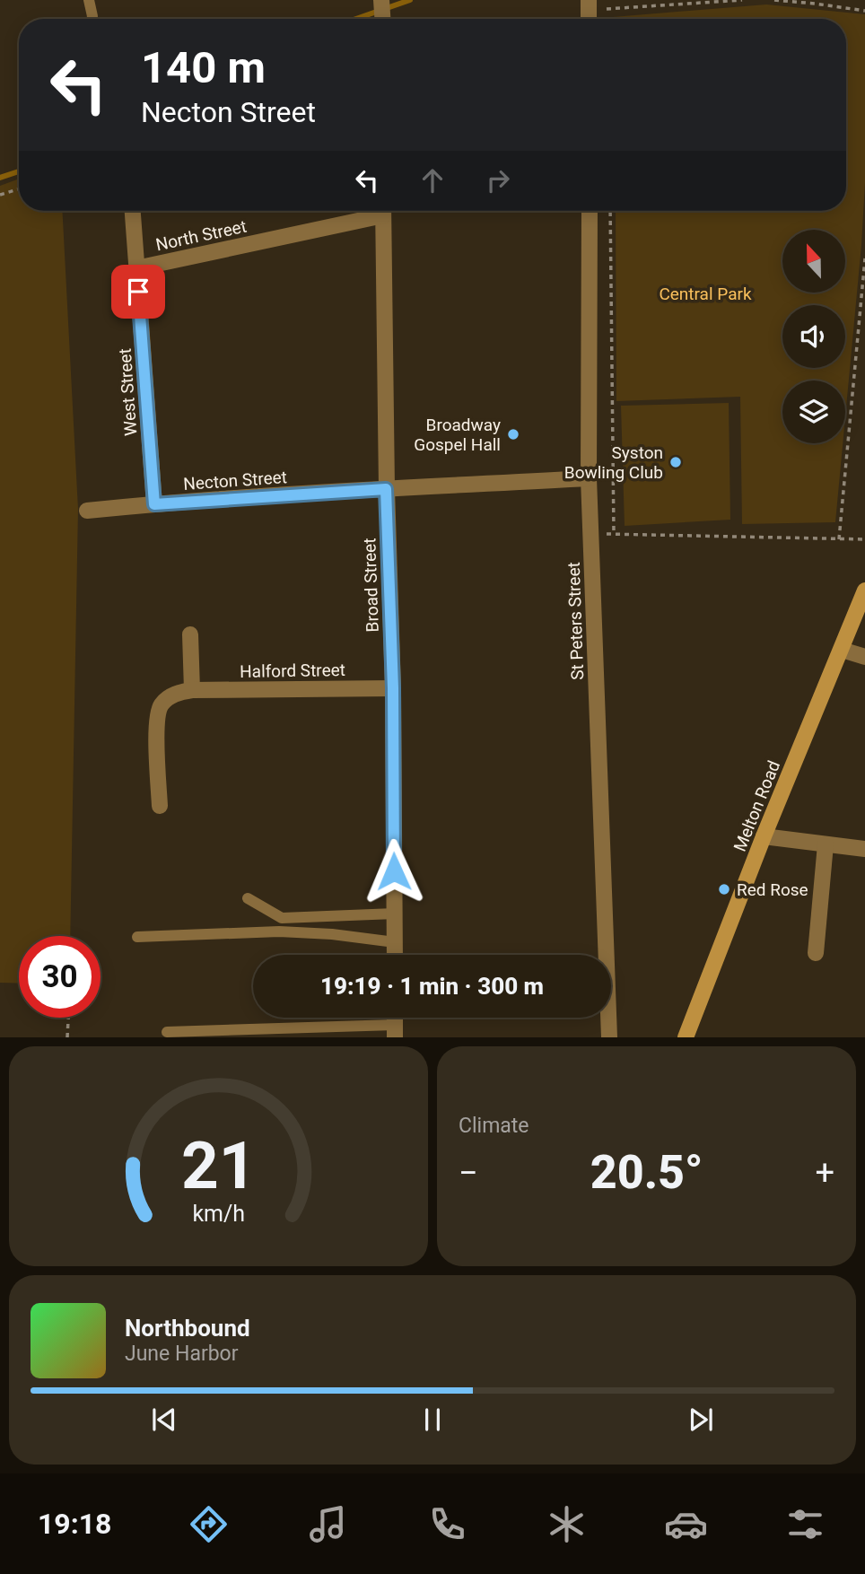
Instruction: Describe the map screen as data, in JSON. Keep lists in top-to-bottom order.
{
  "streets": {
    "street": [
      "North Street",
      "West Street",
      "Necton Street",
      "Broad Street",
      "St Peters Street",
      "Halford Street",
      "Melton Road"
    ]
  },
  "crossings": [
    ["North Street", "West Street"],
    ["West Street", "Necton Street"],
    ["Necton Street", "Broad Street"],
    ["Necton Street", "St Peters Street"],
    ["Broad Street", "Halford Street"]
  ],
  "parks": ["Central Park"],
  "places": ["Broadway Gospel Hall", "Syston Bowling Club", "Red Rose"],
  "north": "top",
  "page": {
    "turn": ["140 m", "Necton Street"],
    "limit": "30",
    "trip": "19:19 · 1 min · 300 m",
    "tile": "Climate",
    "heat": ["−", "20.5°", "+"],
    "song": ["Northbound", "June Harbor"],
    "tabs": "19:18",
    "gauge": ["21", "km/h"]
  }
}
